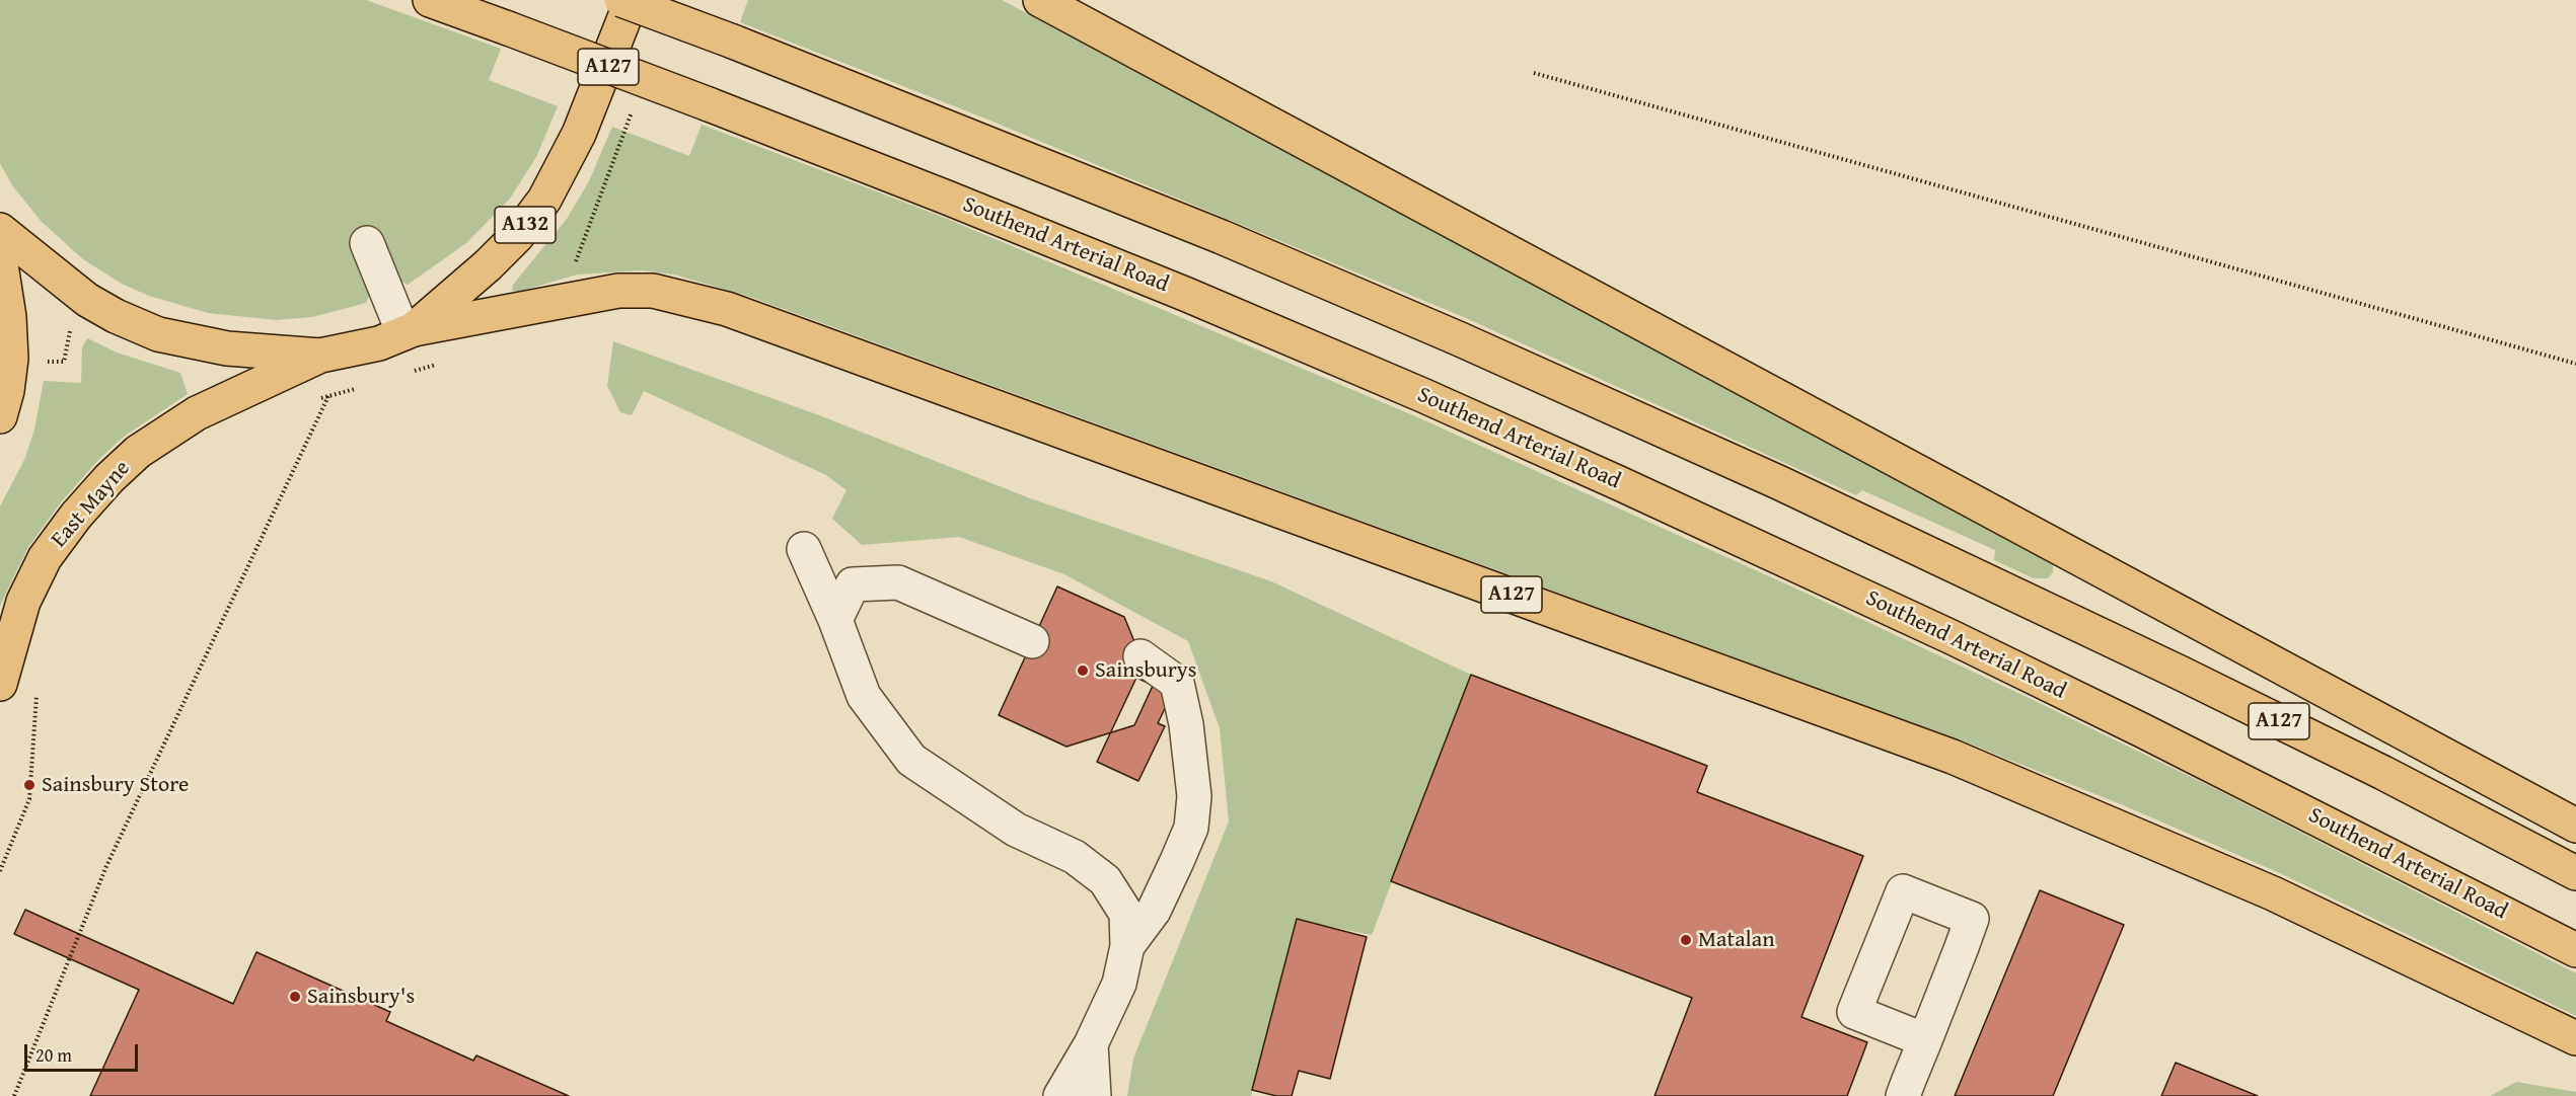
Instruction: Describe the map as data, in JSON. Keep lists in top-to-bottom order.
{
  "streets": {
    "main road": [
      "A127",
      "A132",
      "Southend Arterial Road",
      "East Mayne"
    ]
  },
  "crossings": [
    ["A127", "A132"],
    ["A132", "East Mayne"]
  ],
  "places": [
    "Sainsburys",
    "Sainsbury Store",
    "Matalan",
    "Sainsbury's"
  ],
  "scale_bar": "20 m"
}
